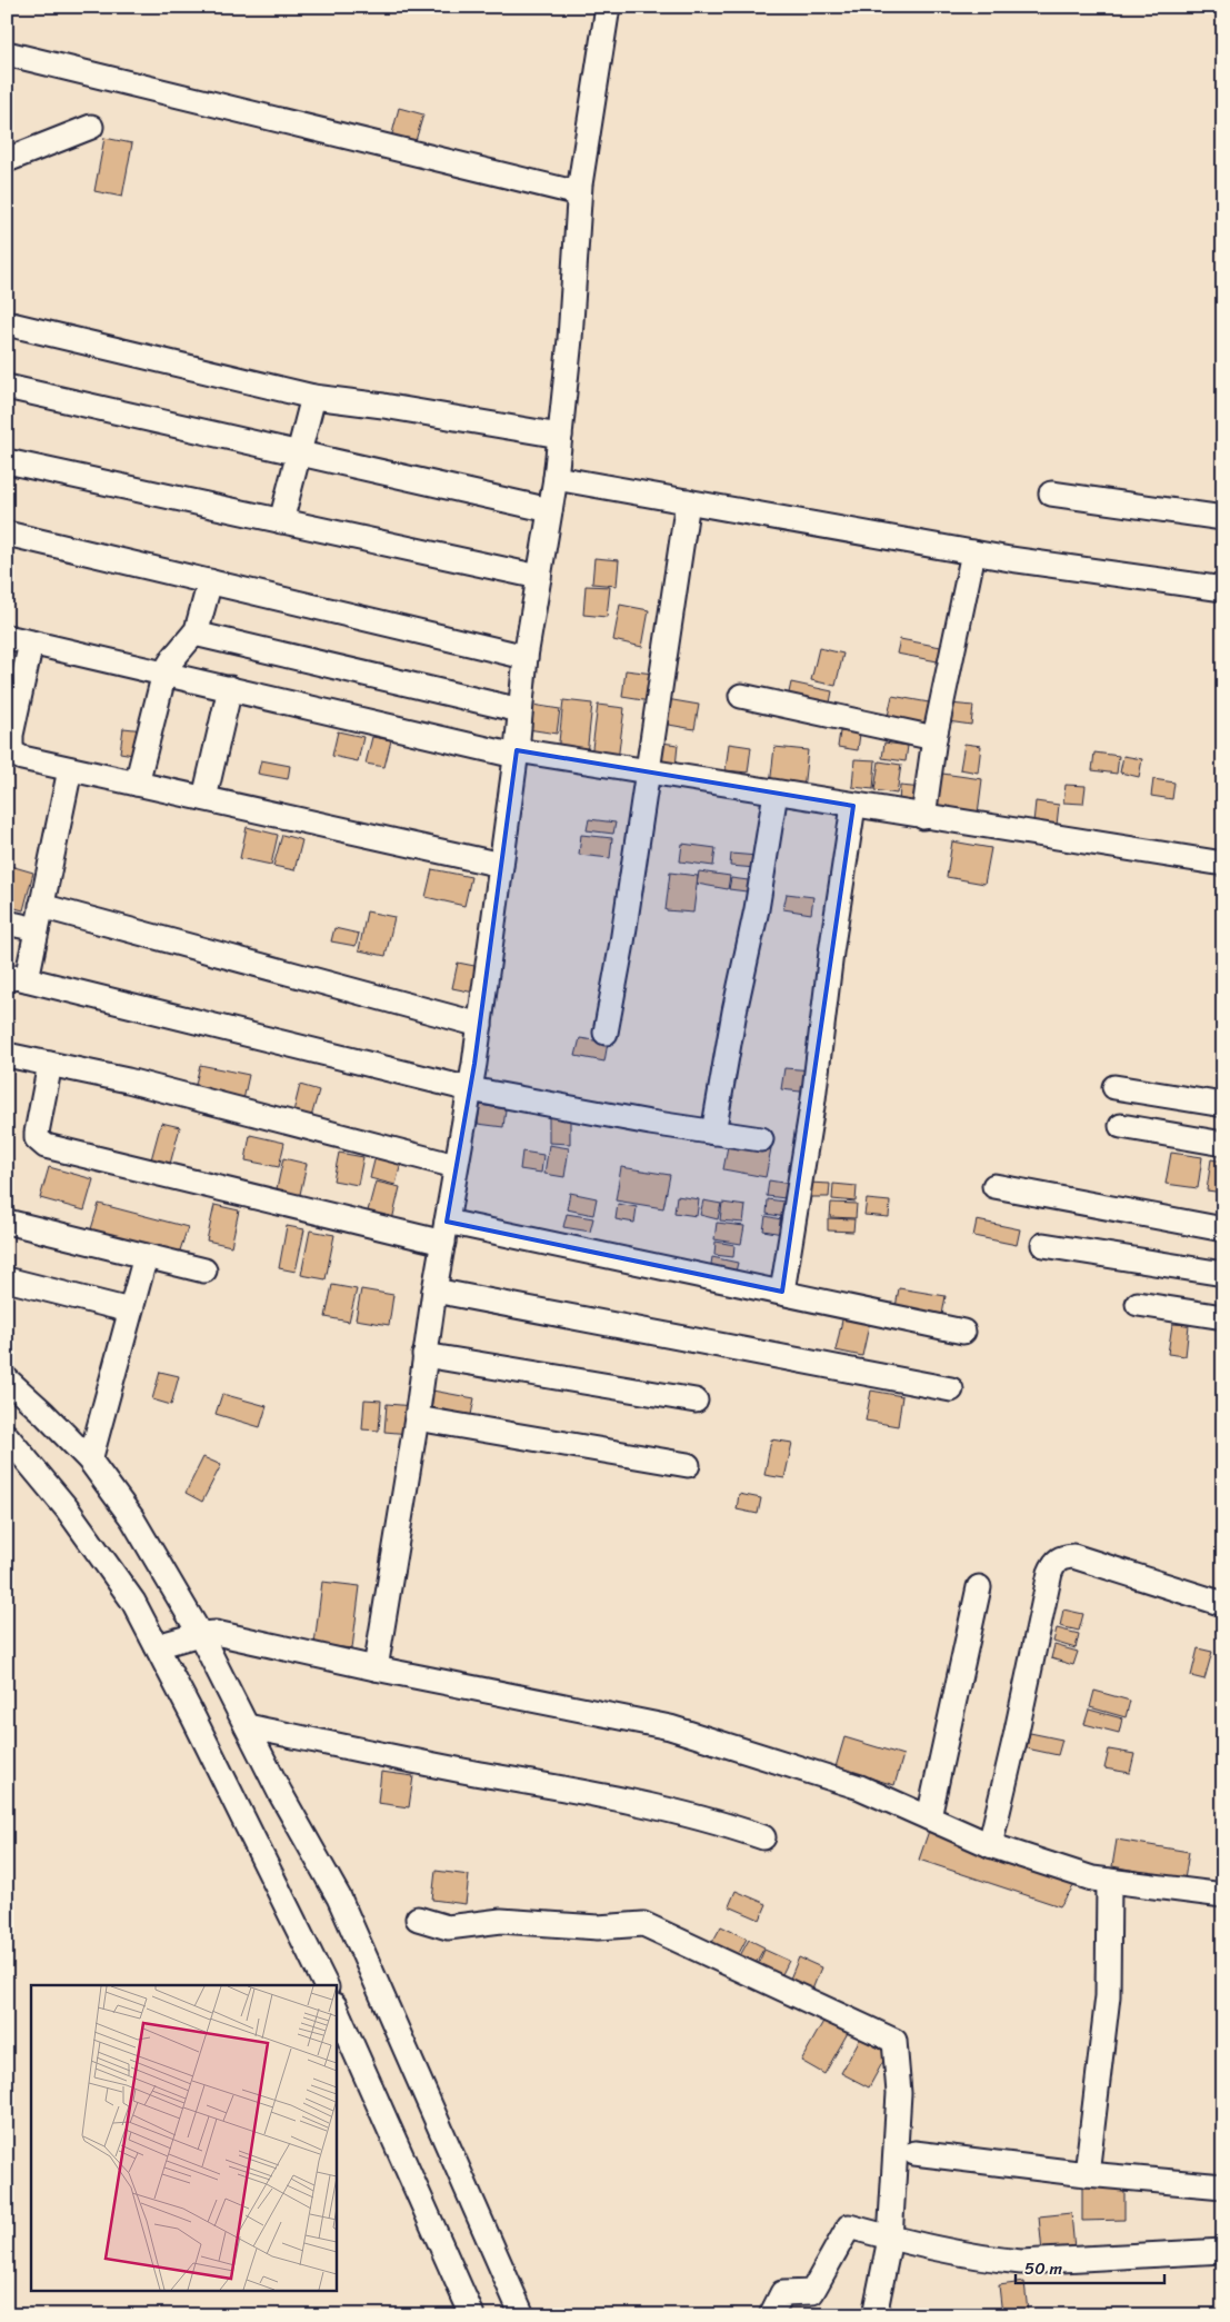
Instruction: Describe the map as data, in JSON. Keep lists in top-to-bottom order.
{
  "scale_bar": "50 m"
}
